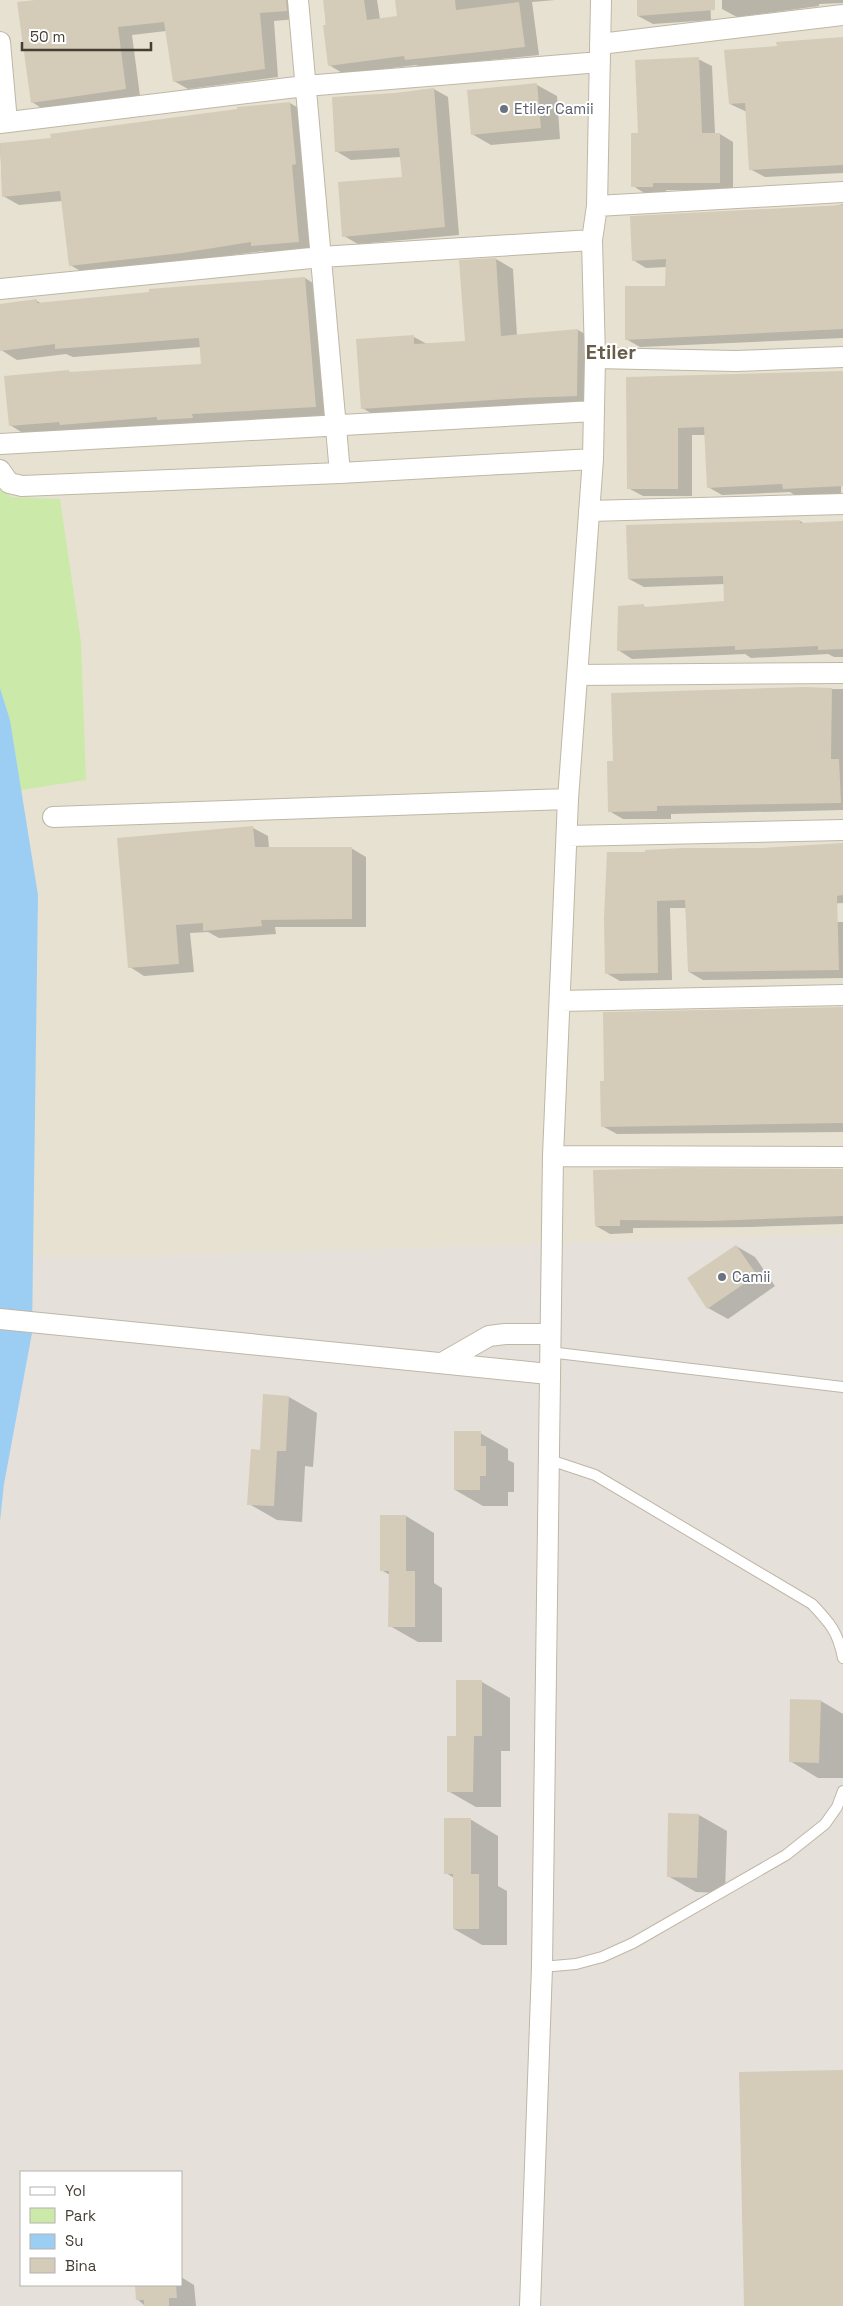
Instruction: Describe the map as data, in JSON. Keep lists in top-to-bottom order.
{
  "districts": ["Etiler"],
  "places": ["Etiler Camii", "Camii"],
  "legend": [
    "Yol",
    "Park",
    "Su",
    "Bina"
  ],
  "scale_bar": "50 m"
}
